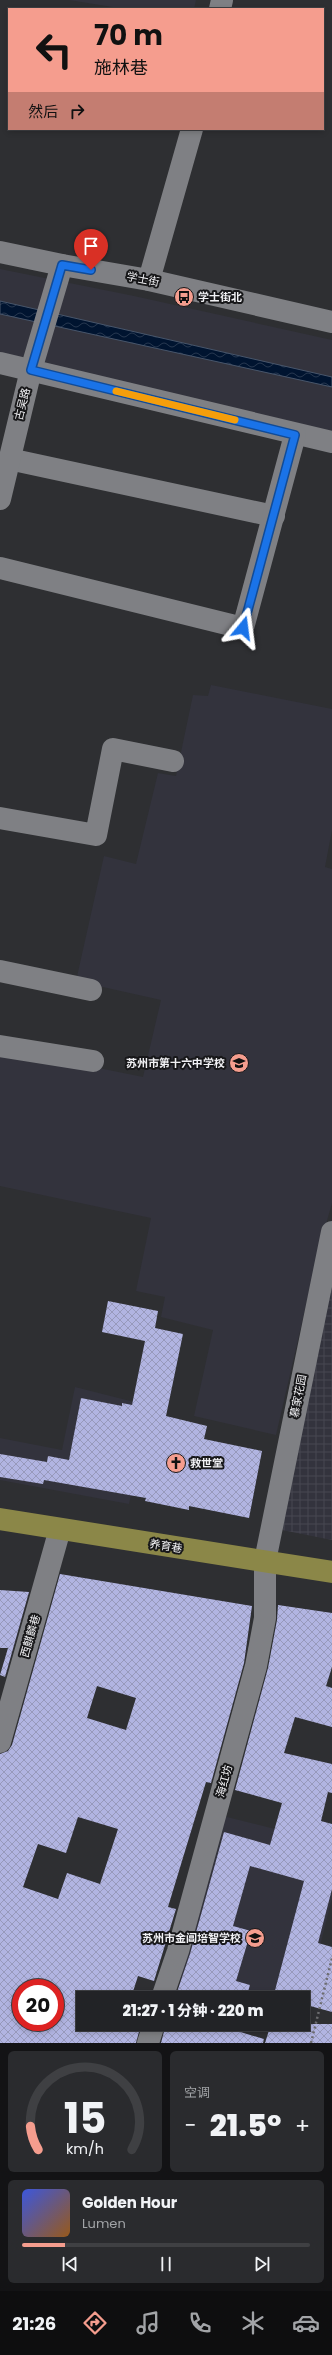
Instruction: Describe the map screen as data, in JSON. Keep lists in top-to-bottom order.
{
  "streets": {
    "main road": ["养育巷"],
    "street": [
      "学士街",
      "古吴路",
      "慕家花园",
      "西麒麟巷",
      "海红坊"
    ]
  },
  "crossings": [
    ["学士街", "古吴路"],
    ["慕家花园", "养育巷"],
    ["慕家花园", "海红坊"],
    ["养育巷", "西麒麟巷"],
    ["养育巷", "海红坊"]
  ],
  "places": {
    "bus stop": ["学士街北"],
    "school or university": ["苏州市第十六中学校", "苏州市金阊培智学校"],
    "church": ["救世堂"]
  },
  "page": {
    "turn": ["70 m", "施林巷"],
    "then": "然后",
    "limit": "20",
    "trip": "21:27 · 1 分钟 · 220 m",
    "tile": "空调",
    "heat": ["−", "21.5°", "+"],
    "song": ["Golden Hour", "Lumen"],
    "tabs": "21:26",
    "gauge": ["15", "km/h"]
  }
}
